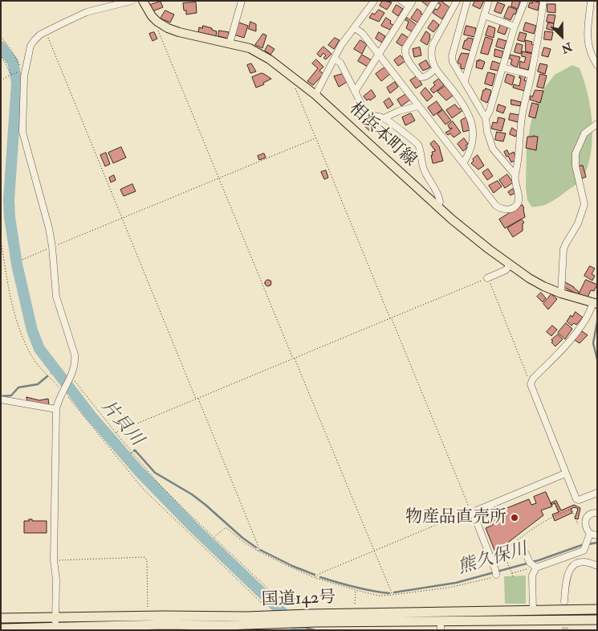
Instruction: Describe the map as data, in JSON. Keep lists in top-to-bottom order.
{
  "streets": {
    "highway": ["国道142号"],
    "main road": ["相浜本町線"]
  },
  "water": ["片貝川", "熊久保川"],
  "places": ["物産品直売所"],
  "north": "bottom right"
}
